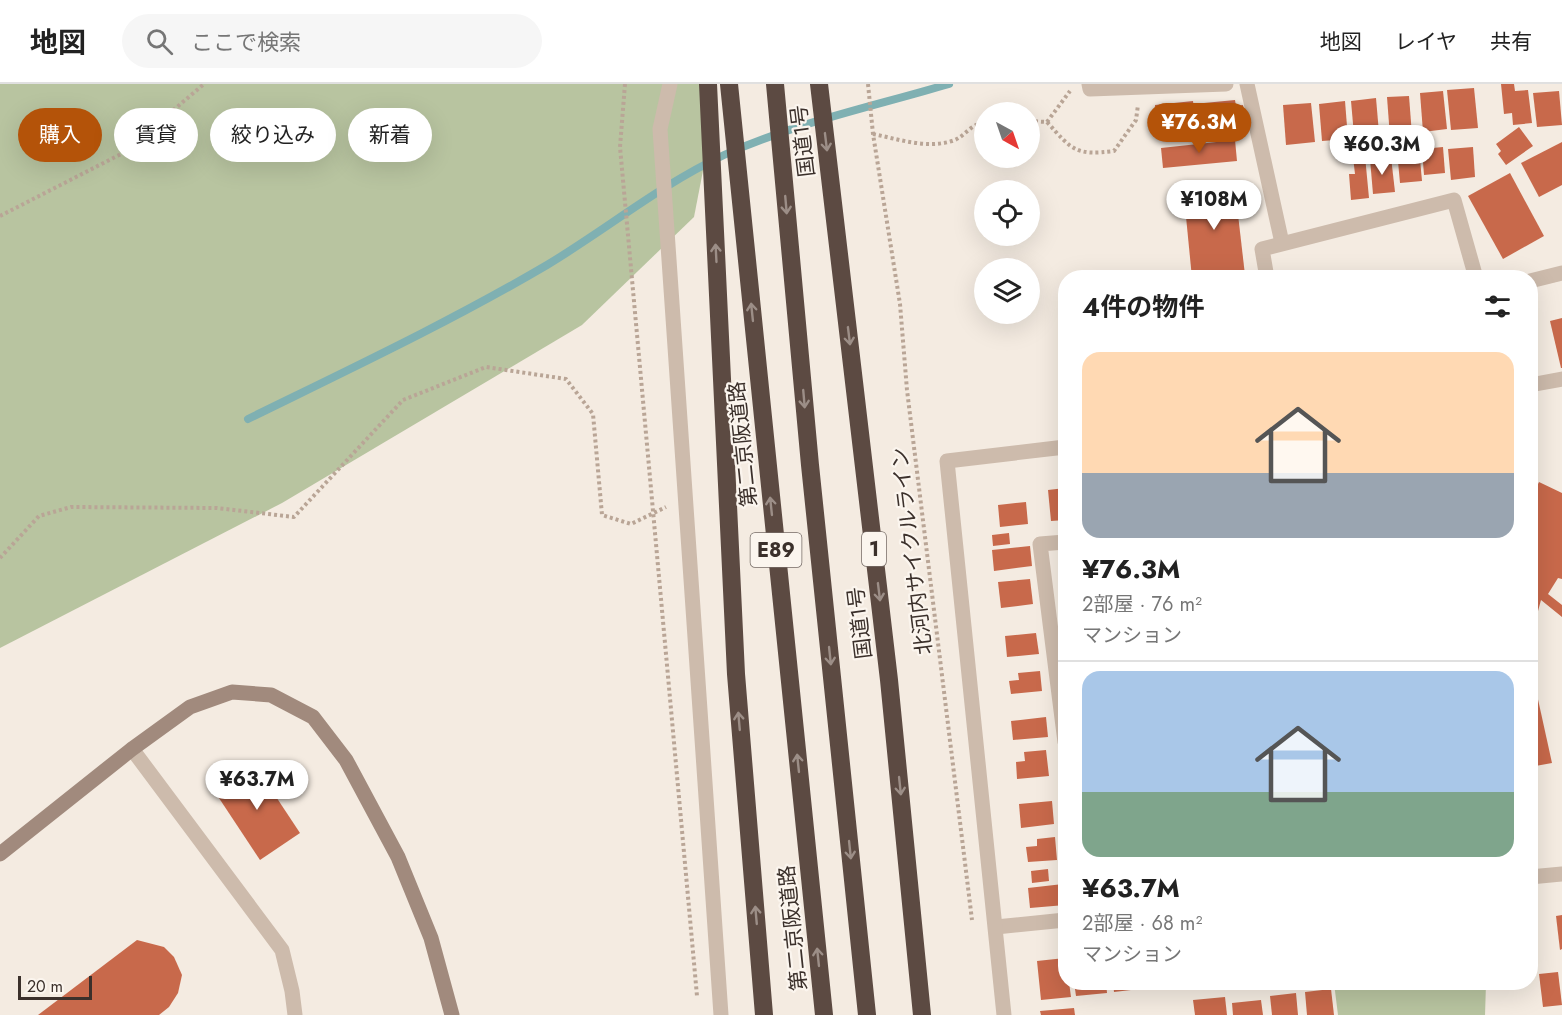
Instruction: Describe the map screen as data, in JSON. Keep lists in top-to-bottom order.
{
  "streets": {
    "highway": [
      "国道1号",
      "第二京阪道路",
      "1",
      "E89"
    ],
    "path": ["北河内サイクルライン"]
  },
  "scale_bar": "20 m",
  "north": "bottom right",
  "page": {
    "header": "地図",
    "search": "ここで検索",
    "nav": ["地図", "レイヤ", "共有"],
    "price": [
      "¥76.3M",
      "¥60.3M",
      "¥108M",
      "¥63.7M"
    ],
    "chip": [
      "購入",
      "賃貸",
      "絞り込み",
      "新着"
    ],
    "heading": "4件の物件",
    "list": [
      {
        "name": "¥76.3M",
        "note": "2部屋 · 76 m² · マンション"
      },
      {
        "name": "¥63.7M",
        "note": "2部屋 · 68 m² · マンション"
      }
    ],
    "scale": "20 m"
  }
}
